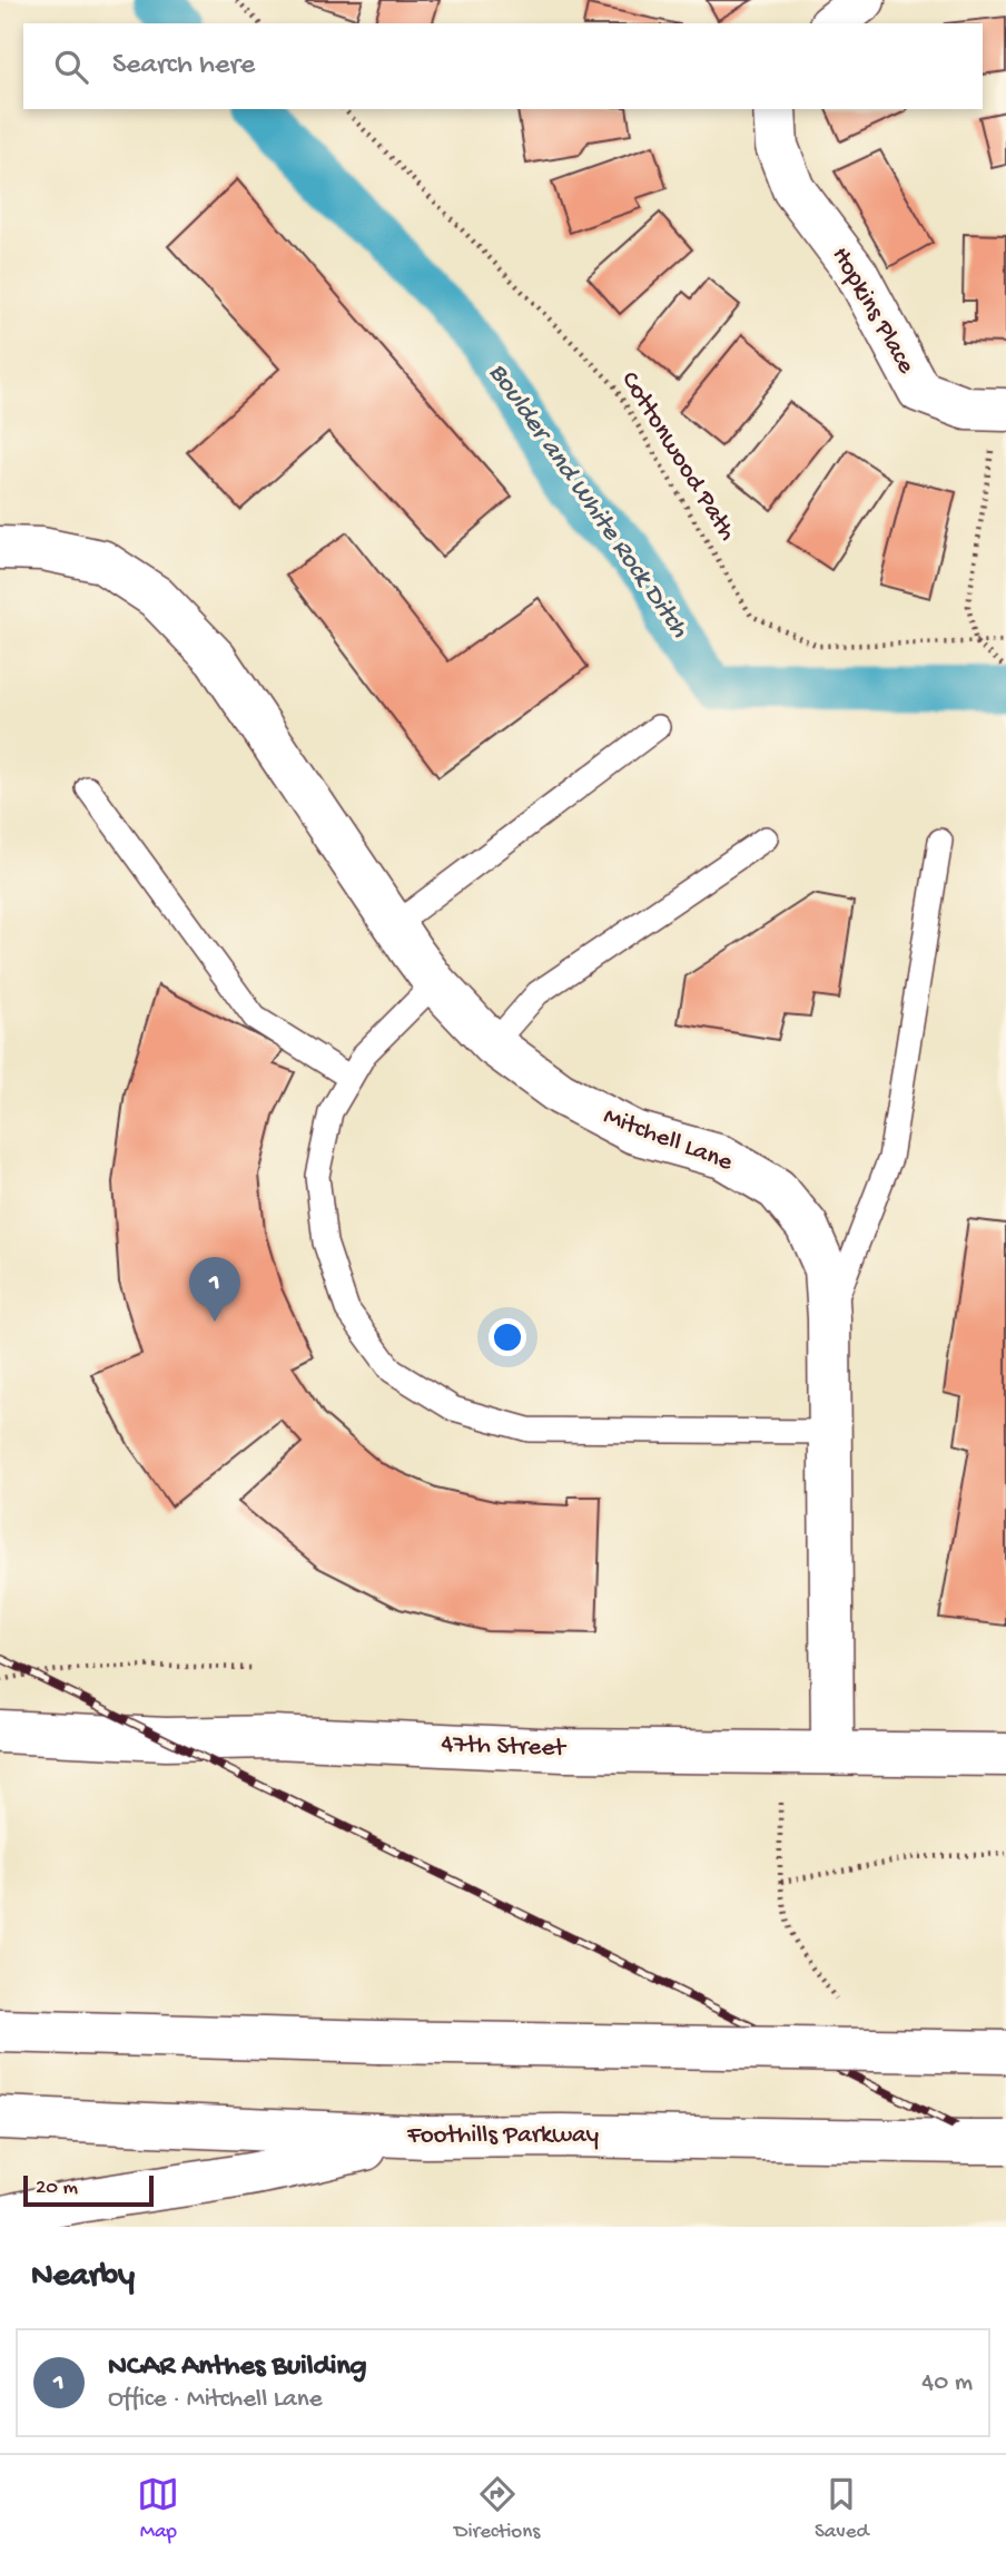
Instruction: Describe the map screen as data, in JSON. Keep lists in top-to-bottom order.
{
  "streets": {
    "main road": [
      "Hopkins Place",
      "Mitchell Lane",
      "47th Street",
      "Foothills Parkway"
    ],
    "path": ["Cottonwood Path"]
  },
  "crossings": [
    ["Mitchell Lane", "47th Street"]
  ],
  "water": ["Boulder and White Rock Ditch"],
  "scale_bar": "20 m",
  "page": {
    "search": "Search here",
    "pins": "1",
    "scale": "20 m",
    "heading": "Nearby",
    "list": [
      {
        "mark": "1",
        "name": "NCAR Anthes Building",
        "note": "Office · Mitchell Lane",
        "value": "40 m"
      }
    ],
    "nav": ["Map", "Directions", "Saved"]
  }
}
